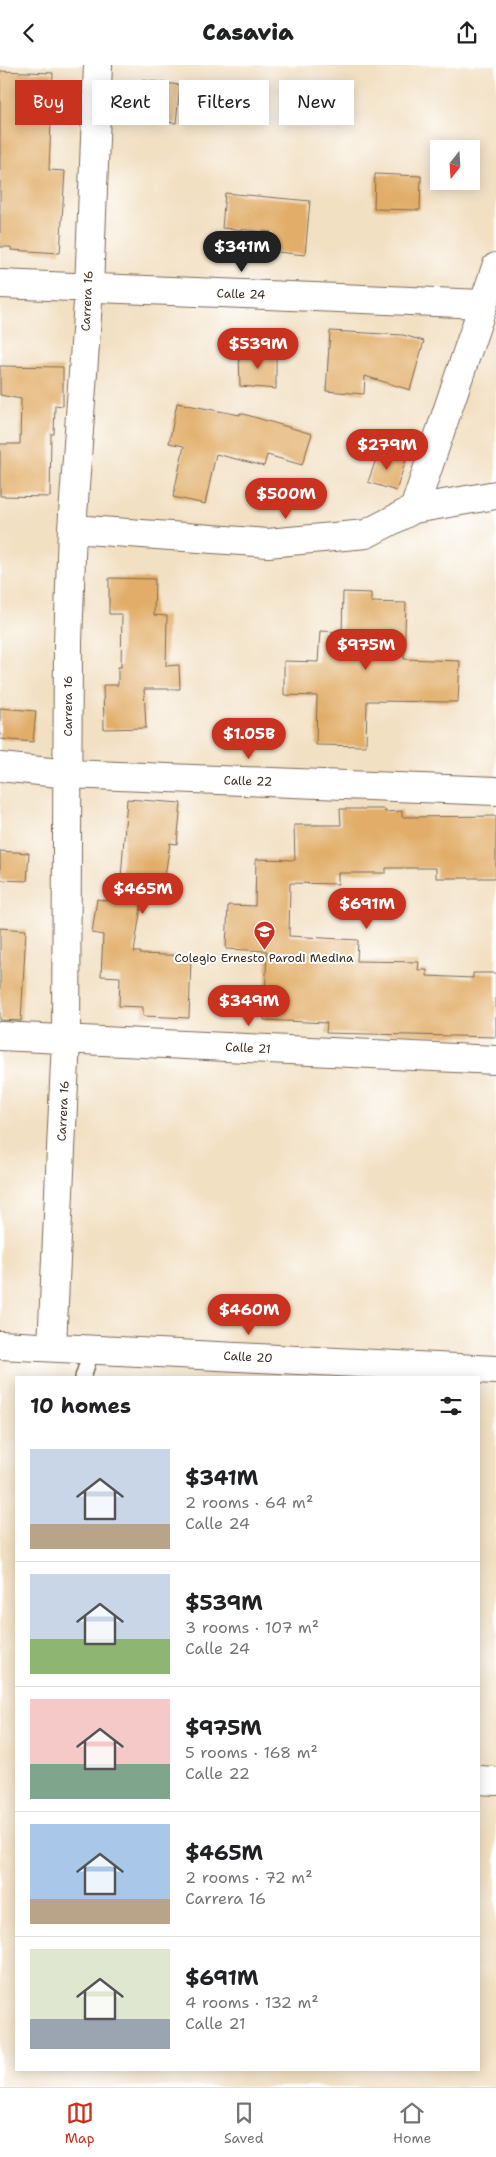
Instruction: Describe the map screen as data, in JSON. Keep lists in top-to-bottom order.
{
  "streets": {
    "street": [
      "Calle 24",
      "Carrera 16",
      "Calle 22",
      "Calle 21",
      "Calle 20"
    ]
  },
  "crossings": [
    ["Calle 24", "Carrera 16"],
    ["Carrera 16", "Calle 22"],
    ["Carrera 16", "Calle 21"],
    ["Carrera 16", "Calle 20"]
  ],
  "places": {
    "school or university": ["Colegio Ernesto Parodi Medina"]
  },
  "north": "bottom",
  "page": {
    "header": "Casavia",
    "chip": [
      "Buy",
      "Rent",
      "Filters",
      "New"
    ],
    "price": [
      "$341M",
      "$539M",
      "$279M",
      "$500M",
      "$975M",
      "$1.05B",
      "$465M",
      "$691M",
      "$349M",
      "$460M"
    ],
    "heading": "10 homes",
    "list": [
      {
        "name": "$341M",
        "note": "2 rooms · 64 m² · Calle 24"
      },
      {
        "name": "$539M",
        "note": "3 rooms · 107 m² · Calle 24"
      },
      {
        "name": "$975M",
        "note": "5 rooms · 168 m² · Calle 22"
      },
      {
        "name": "$465M",
        "note": "2 rooms · 72 m² · Carrera 16"
      },
      {
        "name": "$691M",
        "note": "4 rooms · 132 m² · Calle 21"
      }
    ],
    "tabs": ["Map", "Saved", "Home"]
  }
}
